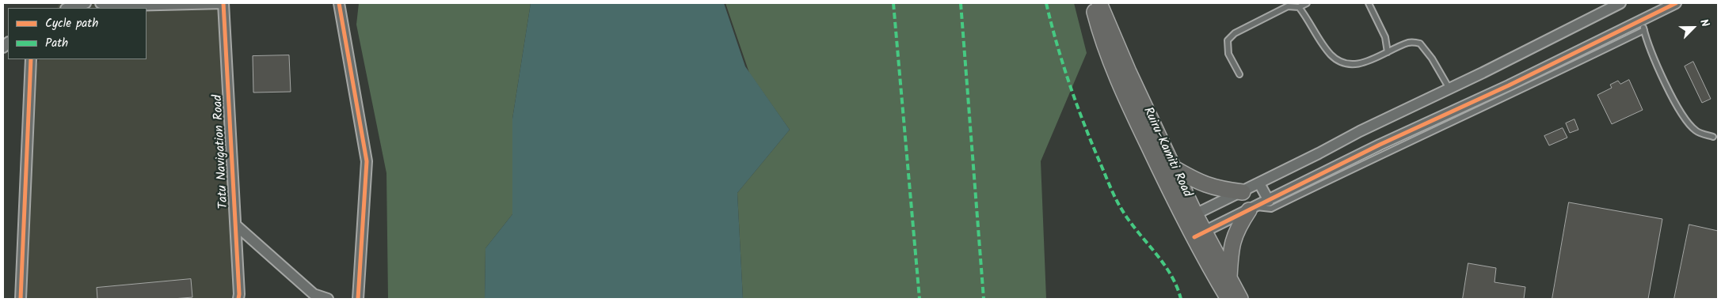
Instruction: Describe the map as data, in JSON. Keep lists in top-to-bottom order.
{
  "streets": {
    "main road": ["Ruiru-Kamiti Road"],
    "street": ["Tatu Navigation Road"]
  },
  "legend": ["Cycle path", "Path"],
  "north": "top right"
}
